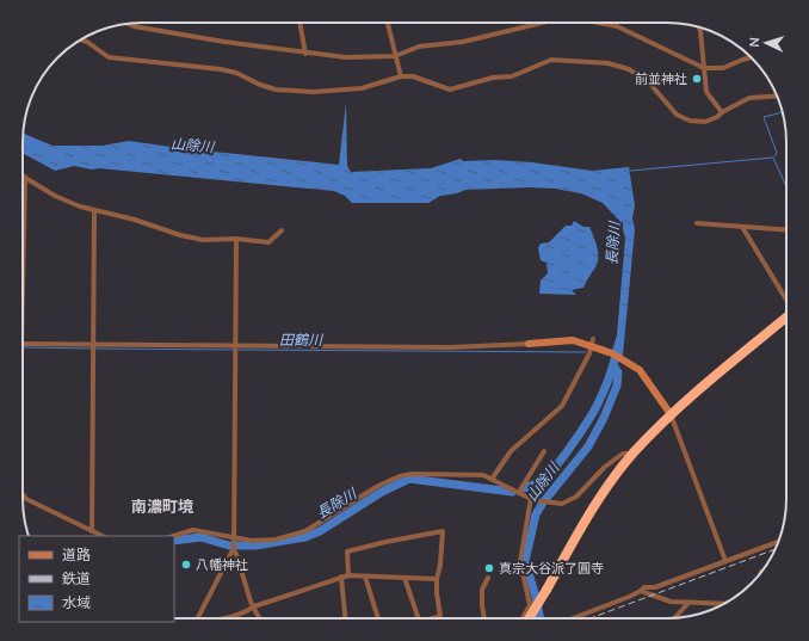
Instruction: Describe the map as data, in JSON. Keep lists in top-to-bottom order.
{
  "districts": ["南濃町境"],
  "water": ["山除川", "長除川", "田鶴川"],
  "places": ["前並神社", "八幡神社", "真宗大谷派了圓寺"],
  "legend": ["道路", "鉄道", "水域"],
  "north": "left"
}
